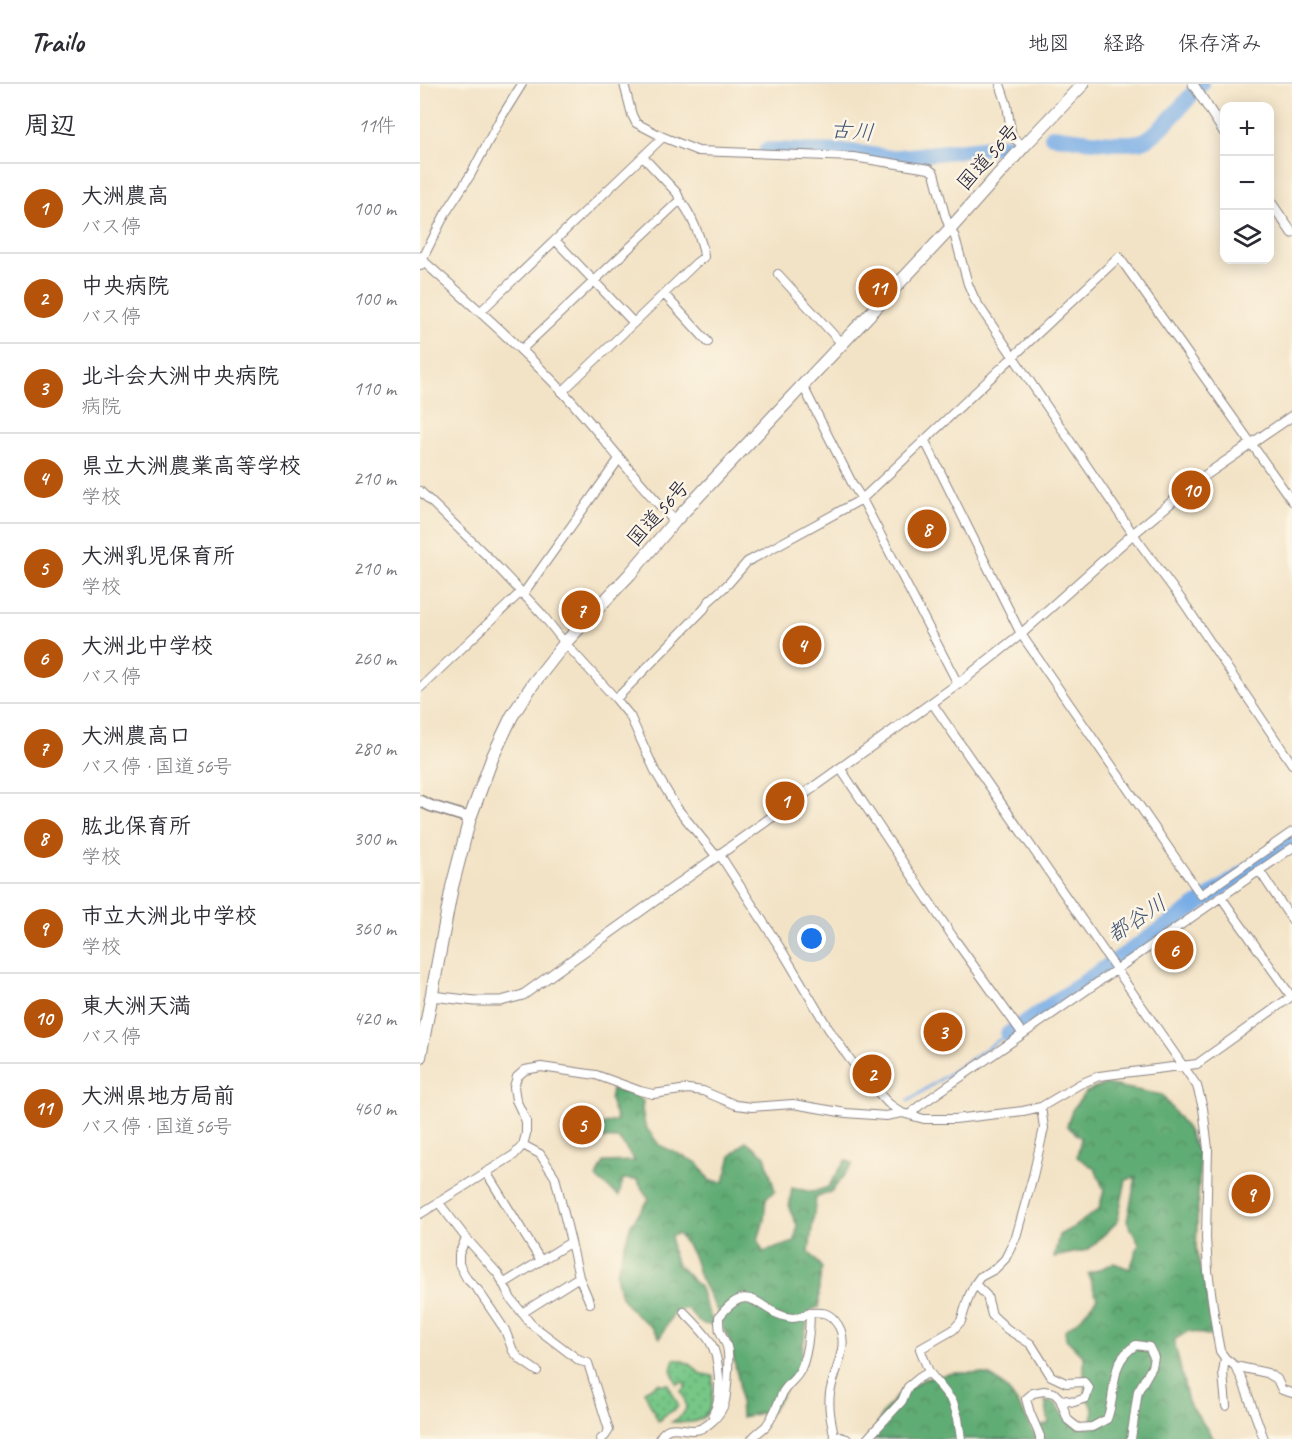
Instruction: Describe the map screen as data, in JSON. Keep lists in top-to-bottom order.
{
  "streets": {
    "highway": ["国道56号"]
  },
  "water": ["古川", "都谷川"],
  "page": {
    "header": "Trailo",
    "nav": ["地図", "経路", "保存済み"],
    "heading": ["周辺", "11件"],
    "map_buttons": ["+", "−"],
    "list": [
      {
        "mark": "1",
        "name": "大洲農高",
        "note": "バス停",
        "value": "100 m"
      },
      {
        "mark": "2",
        "name": "中央病院",
        "note": "バス停",
        "value": "100 m"
      },
      {
        "mark": "3",
        "name": "北斗会大洲中央病院",
        "note": "病院",
        "value": "110 m"
      },
      {
        "mark": "4",
        "name": "県立大洲農業高等学校",
        "note": "学校",
        "value": "210 m"
      },
      {
        "mark": "5",
        "name": "大洲乳児保育所",
        "note": "学校",
        "value": "210 m"
      },
      {
        "mark": "6",
        "name": "大洲北中学校",
        "note": "バス停",
        "value": "260 m"
      },
      {
        "mark": "7",
        "name": "大洲農高口",
        "note": "バス停 · 国道56号",
        "value": "280 m"
      },
      {
        "mark": "8",
        "name": "肱北保育所",
        "note": "学校",
        "value": "300 m"
      },
      {
        "mark": "9",
        "name": "市立大洲北中学校",
        "note": "学校",
        "value": "360 m"
      },
      {
        "mark": "10",
        "name": "東大洲天満",
        "note": "バス停",
        "value": "420 m"
      },
      {
        "mark": "11",
        "name": "大洲県地方局前",
        "note": "バス停 · 国道56号",
        "value": "460 m"
      }
    ],
    "pins": [
      "11",
      "10",
      "8",
      "7",
      "4",
      "1",
      "6",
      "3",
      "2",
      "5",
      "9"
    ]
  }
}
